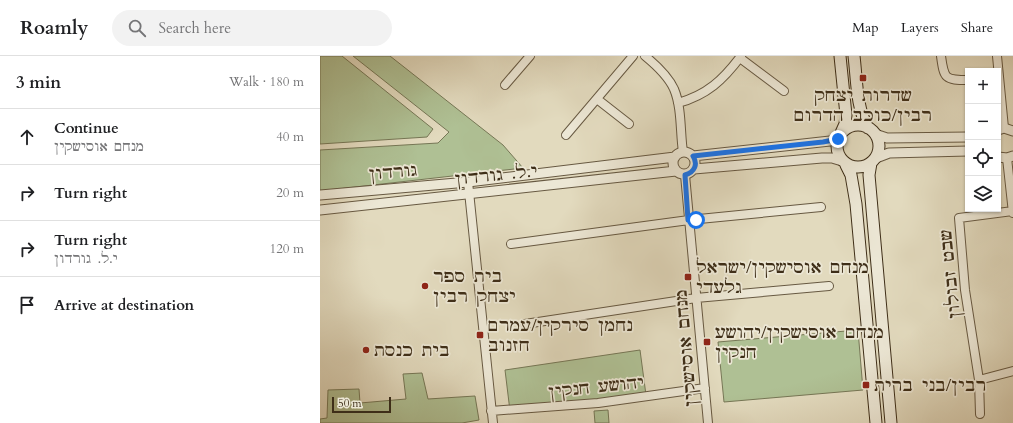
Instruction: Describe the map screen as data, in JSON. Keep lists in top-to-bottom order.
{
  "streets": {
    "street": [
      "גורדון",
      "י.ל. גורדון",
      "שבט זבולון",
      "מנחם אוסישקין",
      "יהושע חנקין"
    ]
  },
  "crossings": [
    ["גורדון", "י.ל. גורדון"],
    ["י.ל. גורדון", "מנחם אוסישקין"],
    ["מנחם אוסישקין", "יהושע חנקין"]
  ],
  "places": {
    "transit": [
      "שדרות יצחק רבין/כוכב הדרום",
      "מנחם אוסישקין/ישראל גלעדי",
      "נחמן סירקין/עמרם חזנוב",
      "מנחם אוסישקין/יהושע חנקין",
      "רבין/בני ברית"
    ],
    "other": ["בית ספר יצחק רבין", "בית כנסת"]
  },
  "scale_bar": "50 m",
  "page": {
    "header": "Roamly",
    "search": "Search here",
    "nav": ["Map", "Layers", "Share"],
    "heading": ["3 min", "Walk · 180 m"],
    "map_buttons": ["+", "−"],
    "list": [
      ["Continue", "מנחם אוסישקין", "40 m"],
      ["Turn right", "20 m"],
      ["Turn right", "י.ל. גורדון", "120 m"],
      "Arrive at destination"
    ],
    "scale": "50 m"
  }
}
